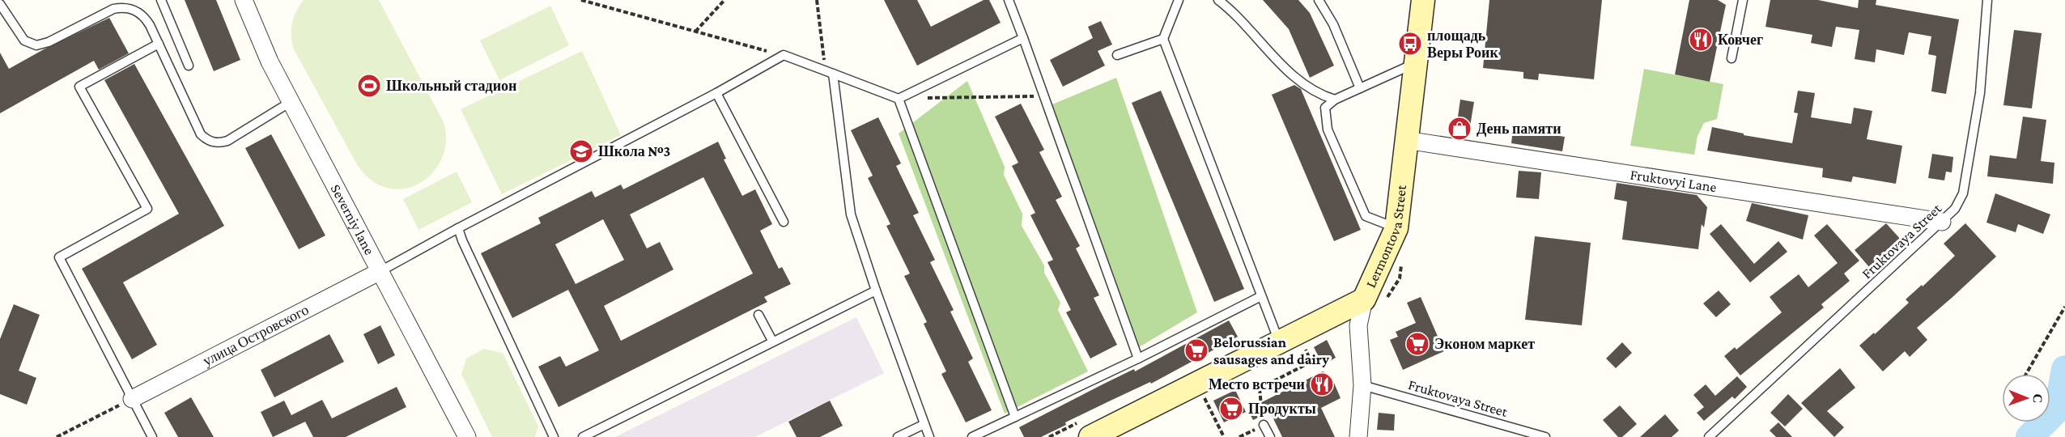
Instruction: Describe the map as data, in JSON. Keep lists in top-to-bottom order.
{
  "streets": {
    "main road": ["Lermontova Street"],
    "street": ["Fruktovyi Lane", "Severniy lane", "улица Островского"],
    "lane": ["Fruktovaya Street"]
  },
  "crossings": [
    ["Fruktovyi Lane", "Lermontova Street"],
    ["Fruktovyi Lane", "Fruktovaya Street"],
    ["Severniy lane", "улица Островского"]
  ],
  "places": {
    "restaurant": ["Ковчег", "Место встречи"],
    "bus stop": ["площадь Веры Роик"],
    "sports": ["Школьный стадион"],
    "shop": ["День памяти"],
    "school or university": ["Школа №3"],
    "supermarket": ["Эконом маркет", "Belorussian sausages and dairy", "Продукты"]
  },
  "north": "right"
}
